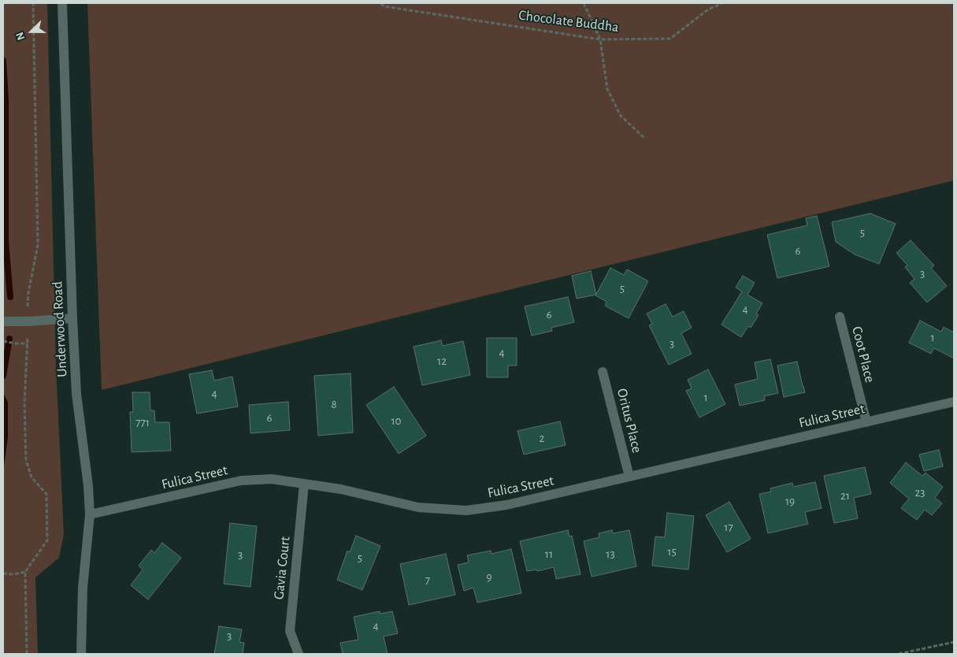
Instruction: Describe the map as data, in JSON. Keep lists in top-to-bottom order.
{
  "streets": {
    "street": [
      "Underwood Road",
      "Coot Place",
      "Fulica Street",
      "Oritus Place",
      "Gavia Court"
    ],
    "path": ["Chocolate Buddha"]
  },
  "crossings": [
    ["Underwood Road", "Fulica Street"],
    ["Coot Place", "Fulica Street"],
    ["Fulica Street", "Oritus Place"],
    ["Fulica Street", "Gavia Court"]
  ],
  "house_numbers": [
    "5",
    "6",
    "3",
    "5",
    "4",
    "6",
    "1",
    "3",
    "4",
    "12",
    "4",
    "1",
    "8",
    "6",
    "10",
    "771",
    "2",
    "23",
    "21",
    "19",
    "17",
    "15",
    "11",
    "13",
    "3",
    "5",
    "9",
    "7",
    "4",
    "3"
  ],
  "north": "left"
}
